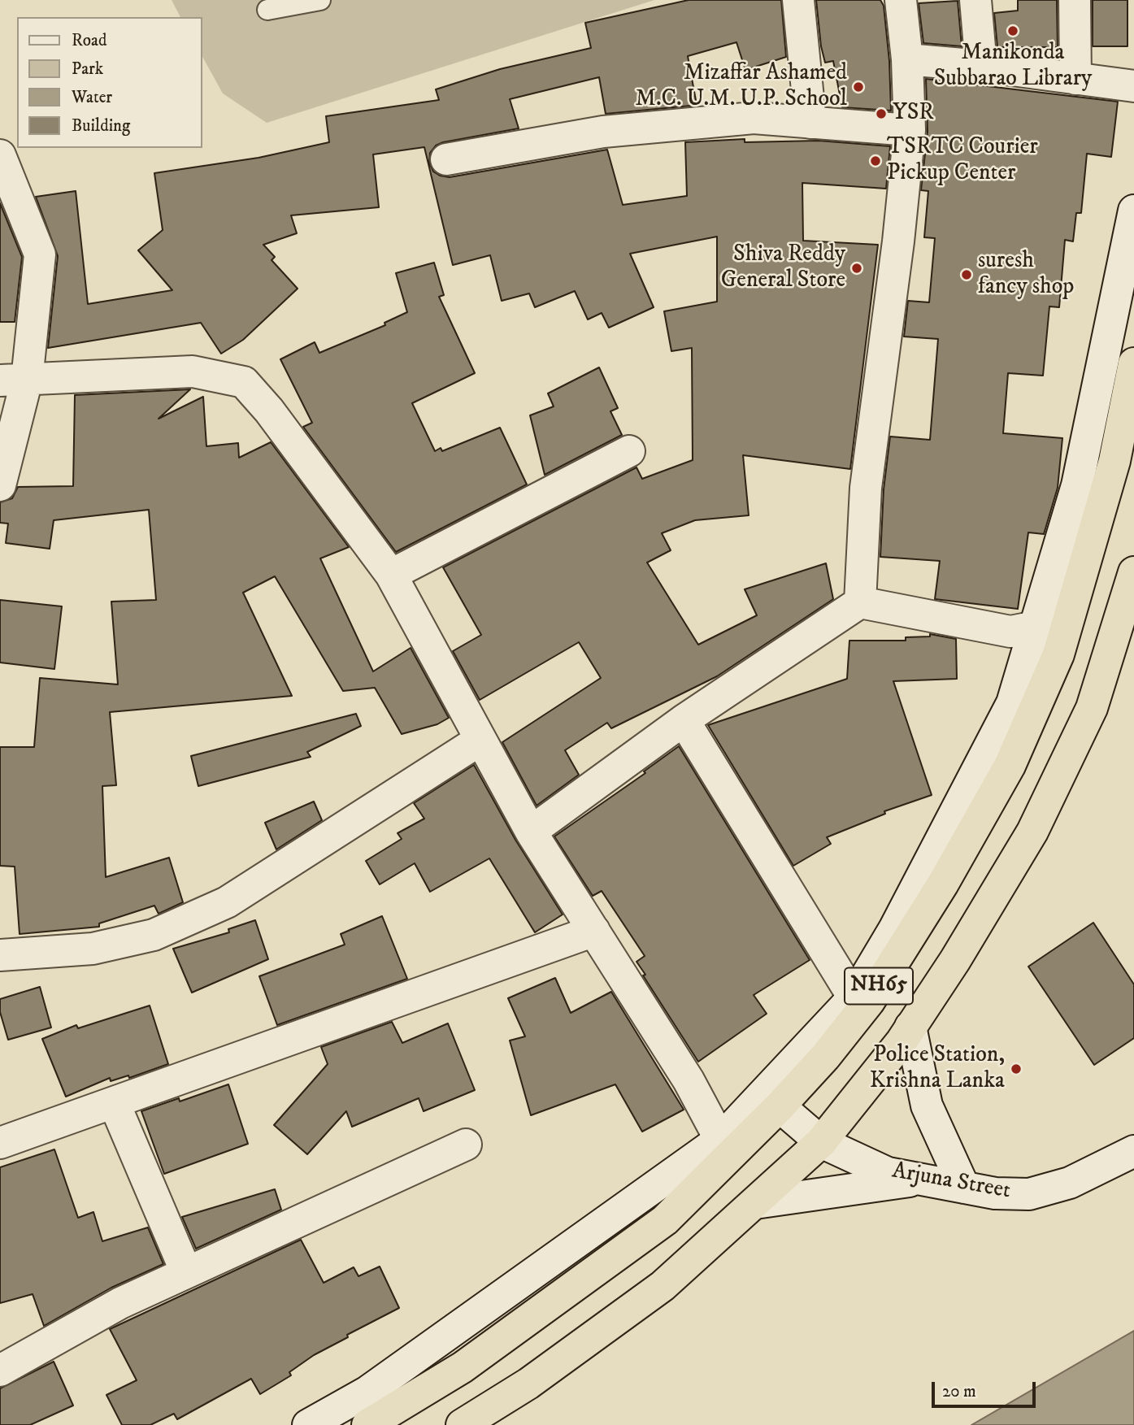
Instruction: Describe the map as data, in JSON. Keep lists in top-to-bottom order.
{
  "streets": {
    "highway": ["NH65"],
    "street": ["Arjuna Street"]
  },
  "crossings": [
    ["NH65", "Arjuna Street"]
  ],
  "places": [
    "Manikonda Subbarao Library",
    "Mizaffar Ashamed M.C. U.M. U.P. School",
    "YSR",
    "TSRTC Courier Pickup Center",
    "Shiva Reddy General Store",
    "suresh fancy shop",
    "Police Station, Krishna Lanka"
  ],
  "legend": [
    "Road",
    "Park",
    "Water",
    "Building"
  ],
  "scale_bar": "20 m"
}
